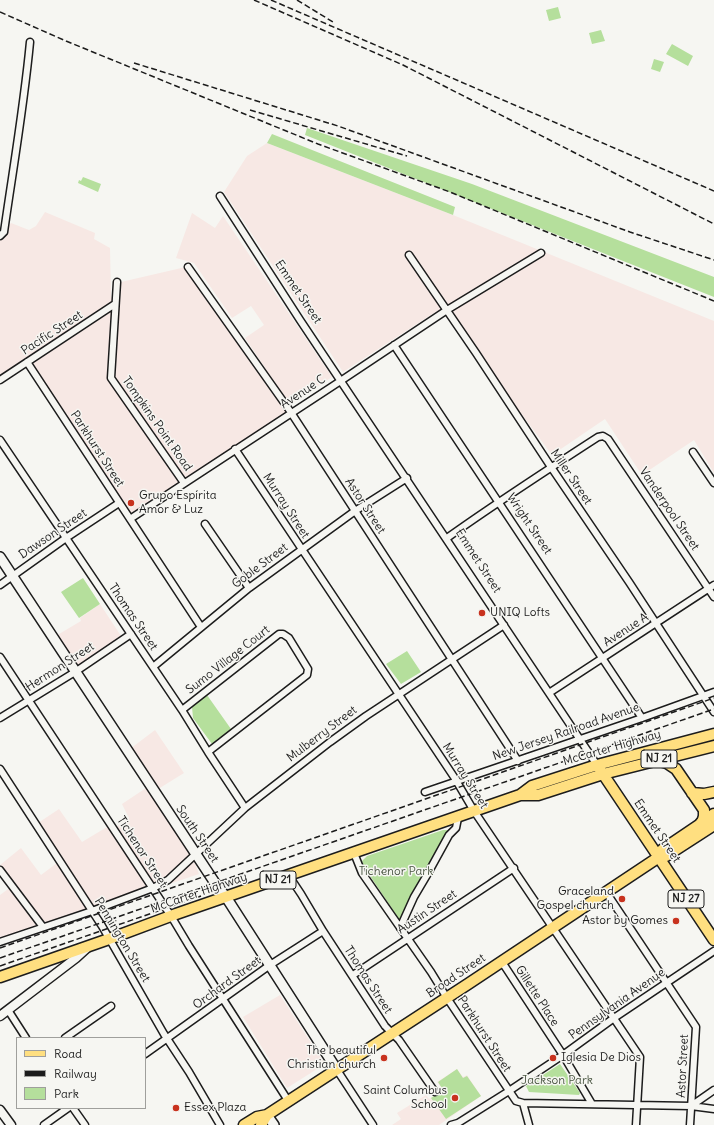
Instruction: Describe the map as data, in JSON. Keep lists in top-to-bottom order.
{
  "streets": {
    "main road": [
      "Emmet Street",
      "McCarter Highway",
      "NJ 21",
      "South Street",
      "NJ 27",
      "Broad Street"
    ],
    "street": [
      "Pacific Street",
      "Avenue C",
      "Tompkins Point Road",
      "Parkhurst Street",
      "Miller Street",
      "Murray Street",
      "Astor Street",
      "Vanderpool Street",
      "Wright Street",
      "Dawson Street",
      "Goble Street",
      "Thomas Street",
      "Avenue A",
      "Sumo Village Court",
      "Hermon Street",
      "New Jersey Railroad Avenue",
      "Mulberry Street",
      "Tichenor Street",
      "Austin Street",
      "Pennington Street",
      "Orchard Street",
      "Gillette Place",
      "Pennsylvania Avenue"
    ]
  },
  "crossings": [
    ["Emmet Street", "Avenue C"],
    ["Emmet Street", "Goble Street"],
    ["Emmet Street", "Avenue A"],
    ["Emmet Street", "New Jersey Railroad Avenue"],
    ["Emmet Street", "Mulberry Street"],
    ["Emmet Street", "McCarter Highway"],
    ["Emmet Street", "Broad Street"],
    ["Pacific Street", "Tompkins Point Road"],
    ["Pacific Street", "Parkhurst Street"],
    ["Avenue C", "Tompkins Point Road"],
    ["Avenue C", "Parkhurst Street"],
    ["Avenue C", "Miller Street"],
    ["Avenue C", "Murray Street"],
    ["Avenue C", "Astor Street"],
    ["Avenue C", "Wright Street"],
    ["Parkhurst Street", "Dawson Street"],
    ["Parkhurst Street", "Goble Street"],
    ["Parkhurst Street", "McCarter Highway"],
    ["Parkhurst Street", "Austin Street"],
    ["Parkhurst Street", "Broad Street"],
    ["Parkhurst Street", "Pennsylvania Avenue"],
    ["Miller Street", "Vanderpool Street"],
    ["Miller Street", "Avenue A"],
    ["Miller Street", "New Jersey Railroad Avenue"],
    ["Murray Street", "Goble Street"],
    ["Murray Street", "New Jersey Railroad Avenue"],
    ["Murray Street", "Mulberry Street"],
    ["Murray Street", "McCarter Highway"],
    ["Murray Street", "Austin Street"],
    ["Murray Street", "Broad Street"],
    ["Murray Street", "Pennsylvania Avenue"],
    ["Astor Street", "Goble Street"],
    ["Astor Street", "New Jersey Railroad Avenue"],
    ["Astor Street", "Mulberry Street"],
    ["Astor Street", "Broad Street"],
    ["Astor Street", "Pennsylvania Avenue"],
    ["Vanderpool Street", "Avenue A"],
    ["Wright Street", "Avenue A"],
    ["Wright Street", "New Jersey Railroad Avenue"],
    ["Dawson Street", "Thomas Street"],
    ["Dawson Street", "South Street"],
    ["Goble Street", "Thomas Street"],
    ["Thomas Street", "Sumo Village Court"],
    ["Thomas Street", "Hermon Street"],
    ["Thomas Street", "Mulberry Street"],
    ["Thomas Street", "McCarter Highway"],
    ["Thomas Street", "Austin Street"],
    ["Thomas Street", "Broad Street"],
    ["Thomas Street", "Orchard Street"],
    ["Hermon Street", "South Street"],
    ["Hermon Street", "Tichenor Street"],
    ["Mulberry Street", "South Street"],
    ["Mulberry Street", "Tichenor Street"],
    ["McCarter Highway", "South Street"],
    ["McCarter Highway", "Tichenor Street"],
    ["McCarter Highway", "Pennington Street"],
    ["South Street", "Broad Street"],
    ["South Street", "Orchard Street"],
    ["Tichenor Street", "Broad Street"],
    ["Tichenor Street", "Orchard Street"],
    ["Pennington Street", "Orchard Street"],
    ["Broad Street", "Gillette Place"],
    ["Gillette Place", "Pennsylvania Avenue"]
  ],
  "parks": ["Tichenor Park", "Jackson Park"],
  "places": [
    "Grupo Espírita Amor & Luz",
    "UNIQ Lofts",
    "Graceland Gospel church",
    "Astor by Gomes",
    "The beautiful Christian church",
    "Iglesia De Dios",
    "Saint Columbus School",
    "Essex Plaza"
  ],
  "legend": ["Road", "Railway", "Park"]
}
